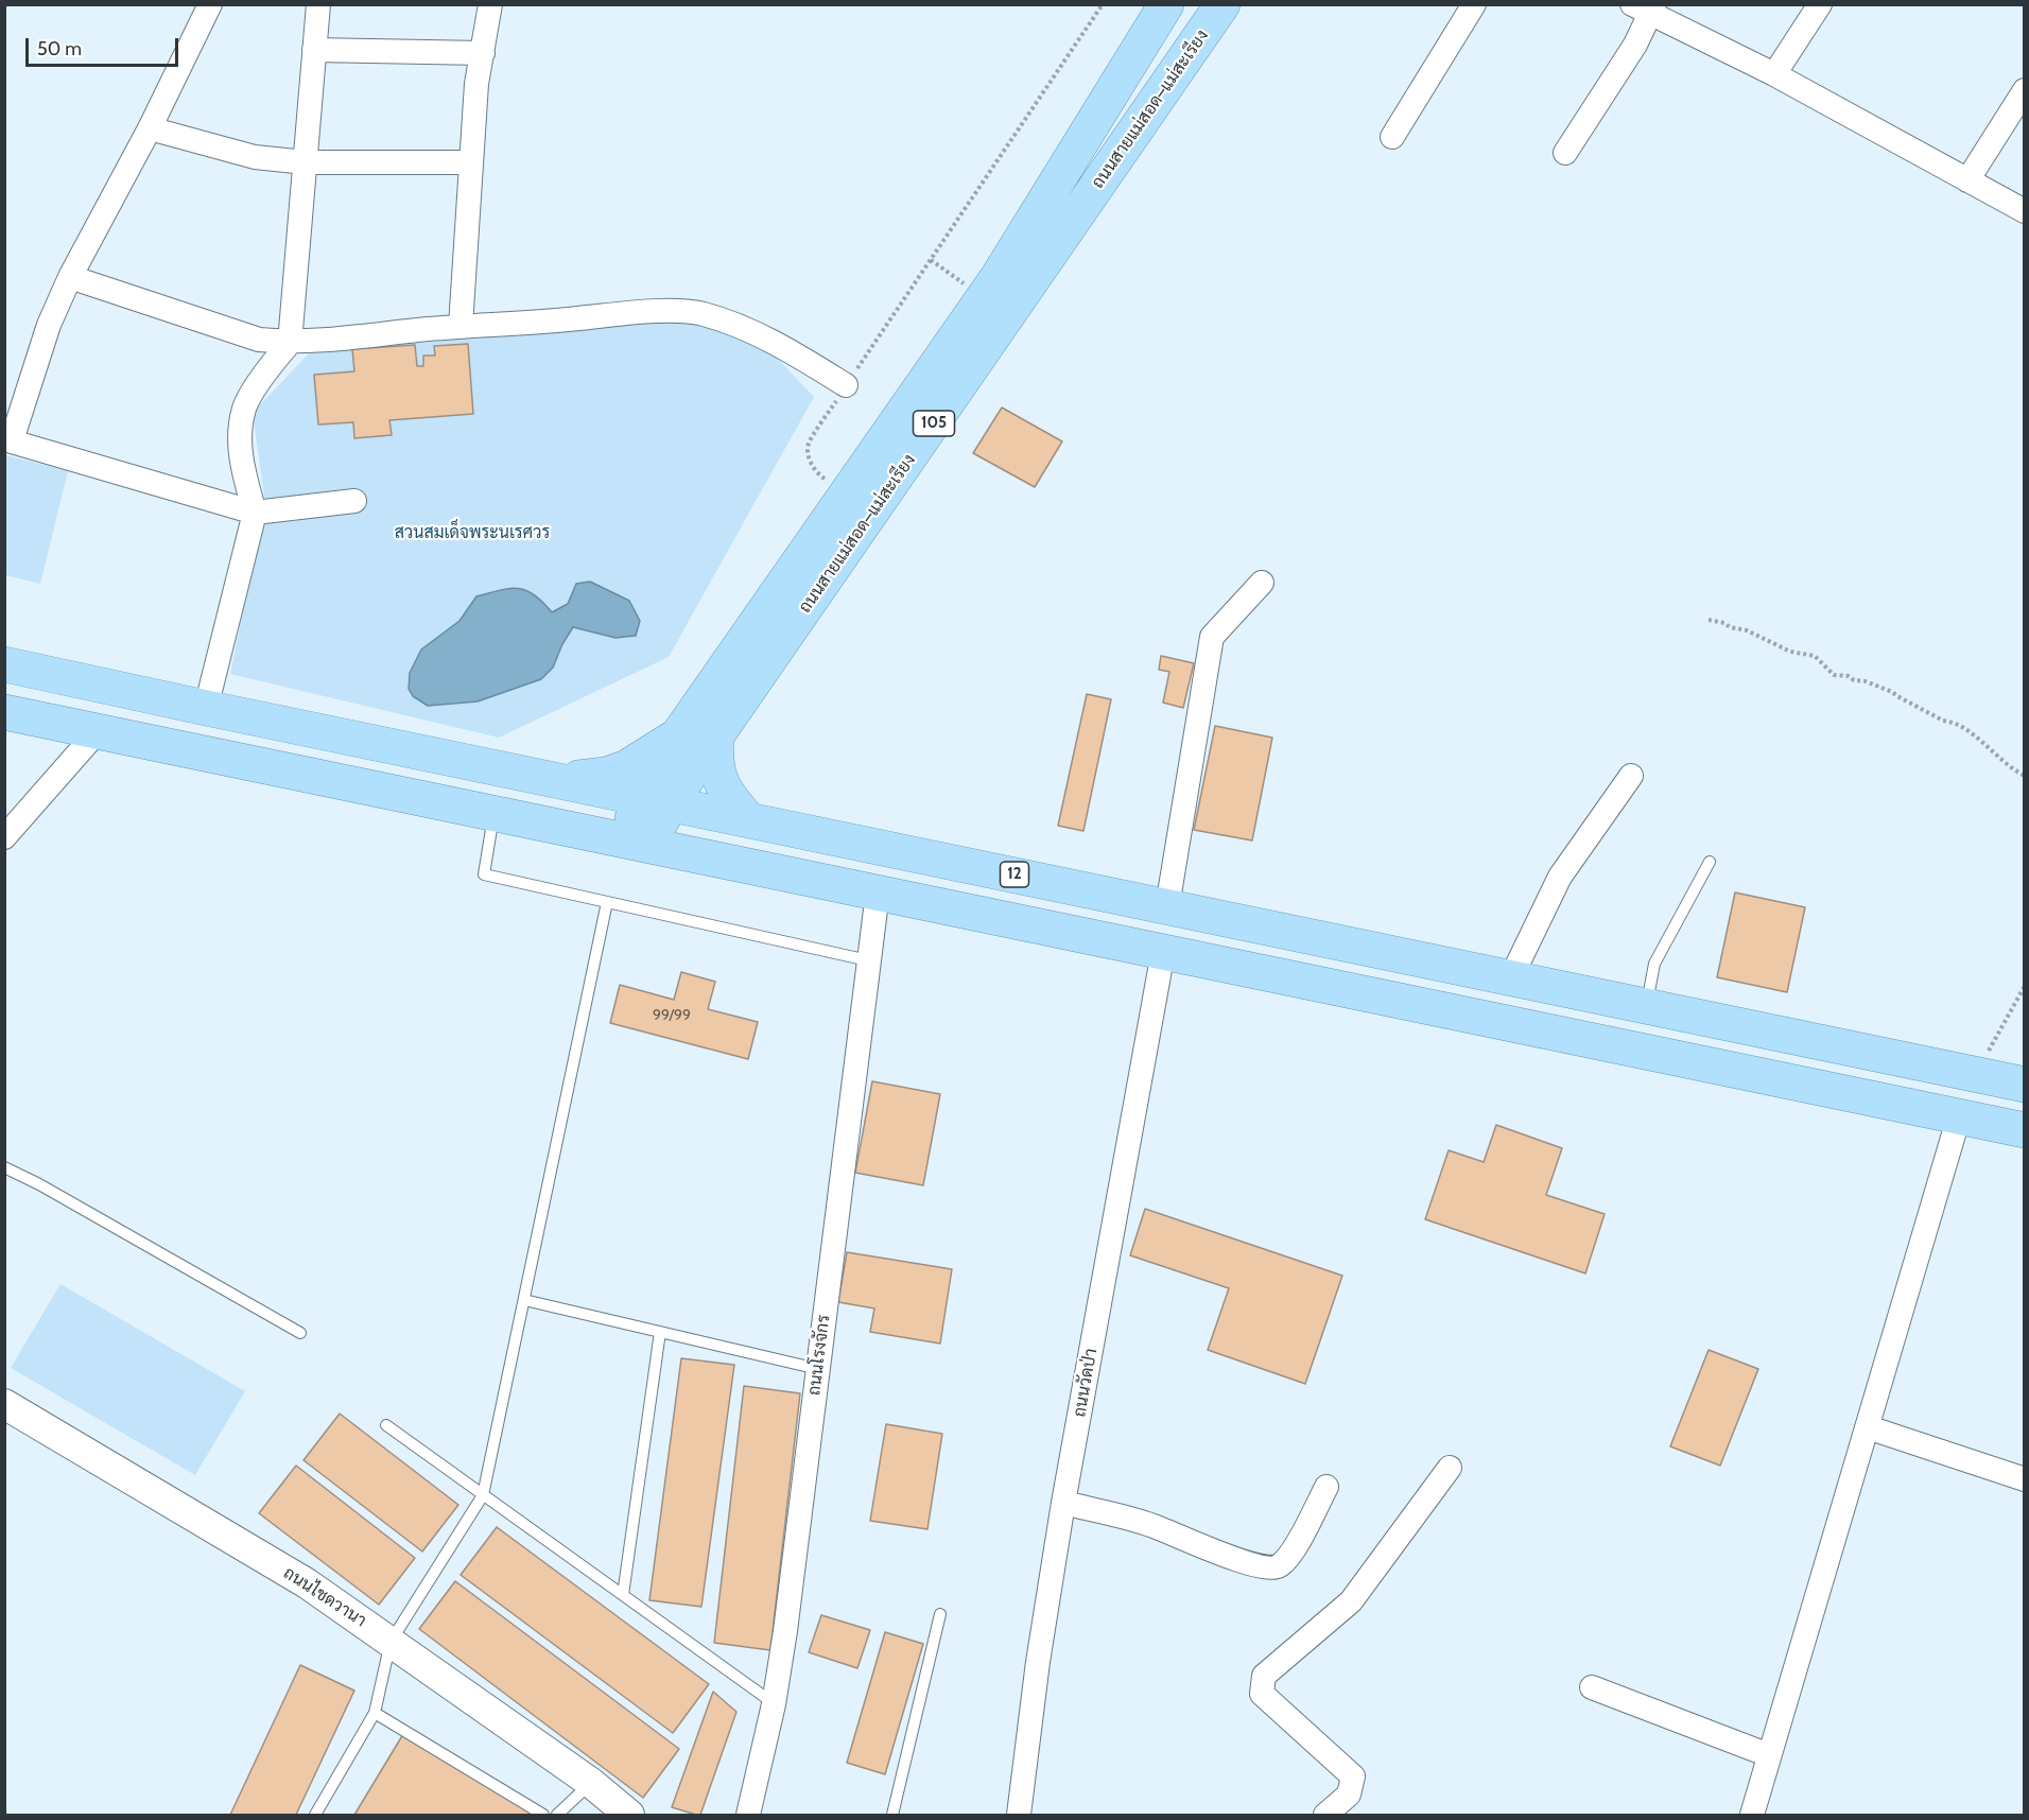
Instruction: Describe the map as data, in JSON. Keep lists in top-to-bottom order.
{
  "streets": {
    "main road": ["ถนนสายแม่สอด–แม่สะเรียง", "105", "12"],
    "street": ["ถนนโรงจักร", "ถนนวัดป่า", "ถนนไชดวานา"]
  },
  "crossings": [
    ["ถนนสายแม่สอด–แม่สะเรียง", "12"]
  ],
  "parks": ["สวนสมเด็จพระนเรศวร"],
  "house_numbers": ["99/99"],
  "scale_bar": "50 m"
}
